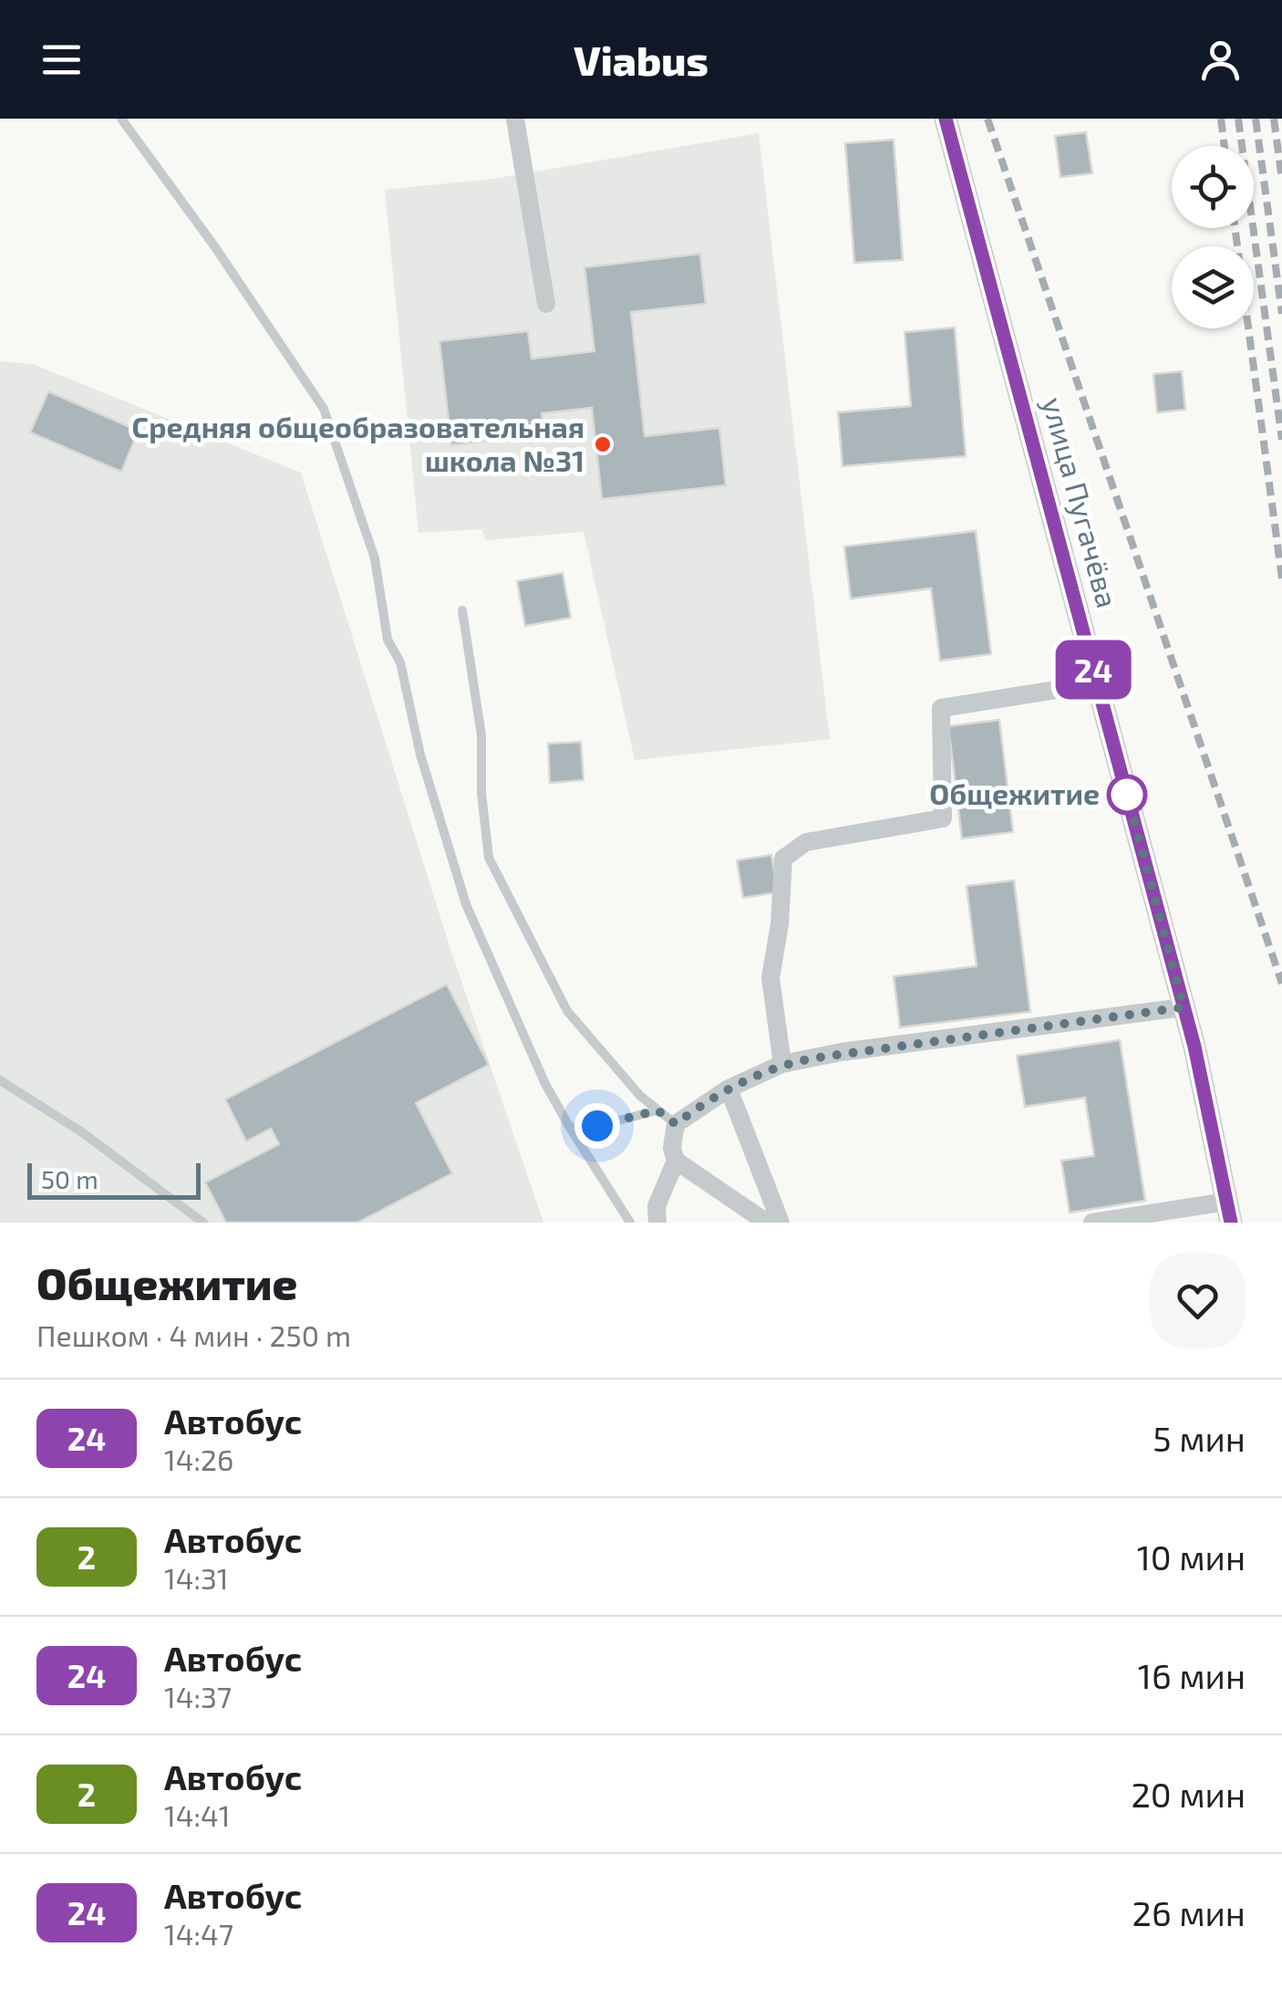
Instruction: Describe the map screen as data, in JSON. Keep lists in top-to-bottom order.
{
  "streets": {
    "street": ["улица Пугачёва"]
  },
  "places": ["Средняя общеобразовательная школа №31", "Общежитие"],
  "lines": ["bus line 24"],
  "scale_bar": "50 m",
  "page": {
    "header": "Viabus",
    "on_map": "24",
    "scale": "50 m",
    "heading": ["Общежитие", "Пешком · 4 мин · 250 m"],
    "list": [
      {
        "mark": "24",
        "name": "Автобус",
        "note": "14:26",
        "value": "5 мин"
      },
      {
        "mark": "2",
        "name": "Автобус",
        "note": "14:31",
        "value": "10 мин"
      },
      {
        "mark": "24",
        "name": "Автобус",
        "note": "14:37",
        "value": "16 мин"
      },
      {
        "mark": "2",
        "name": "Автобус",
        "note": "14:41",
        "value": "20 мин"
      },
      {
        "mark": "24",
        "name": "Автобус",
        "note": "14:47",
        "value": "26 мин"
      }
    ]
  }
}
